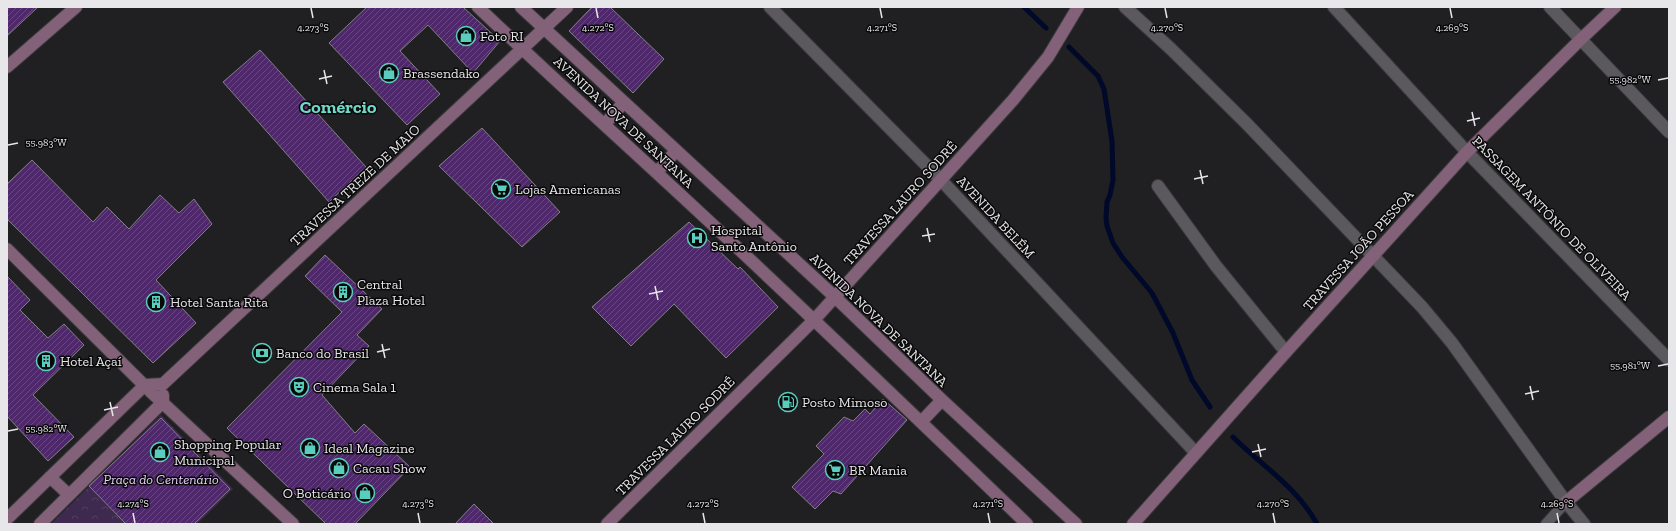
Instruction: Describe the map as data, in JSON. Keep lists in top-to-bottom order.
{
  "streets": {
    "street": [
      "AVENIDA NOVA DE SANTANA",
      "TRAVESSA TREZE DE MAIO",
      "TRAVESSA LAURO SODRÉ",
      "AVENIDA BELÉM",
      "PASSAGEM ANTÔNIO DE OLIVEIRA",
      "TRAVESSA JOÃO PESSOA"
    ]
  },
  "crossings": [
    ["AVENIDA NOVA DE SANTANA", "TRAVESSA TREZE DE MAIO"],
    ["AVENIDA NOVA DE SANTANA", "TRAVESSA LAURO SODRÉ"],
    ["TRAVESSA LAURO SODRÉ", "AVENIDA BELÉM"],
    ["AVENIDA BELÉM", "TRAVESSA JOÃO PESSOA"],
    ["PASSAGEM ANTÔNIO DE OLIVEIRA", "TRAVESSA JOÃO PESSOA"]
  ],
  "districts": ["Comércio"],
  "parks": ["Praça do Centenário"],
  "places": {
    "shop": [
      "Foto RI",
      "Brassendako",
      "Ideal Magazine",
      "Shopping Popular Municipal",
      "Cacau Show",
      "O Boticário"
    ],
    "supermarket": ["Lojas Americanas", "BR Mania"],
    "hospital": ["Hospital Santo Antônio"],
    "building": ["Central Plaza Hotel", "Hotel Santa Rita", "Hotel Açaí"],
    "bank": ["Banco do Brasil"],
    "theatre": ["Cinema Sala 1"],
    "fuel station": ["Posto Mimoso"]
  },
  "coordinates": [
    "4.273°S",
    "4.272°S",
    "4.271°S",
    "4.270°S",
    "4.269°S",
    "55.982°W",
    "55.983°W",
    "55.981°W",
    "4.274°S"
  ]
}
